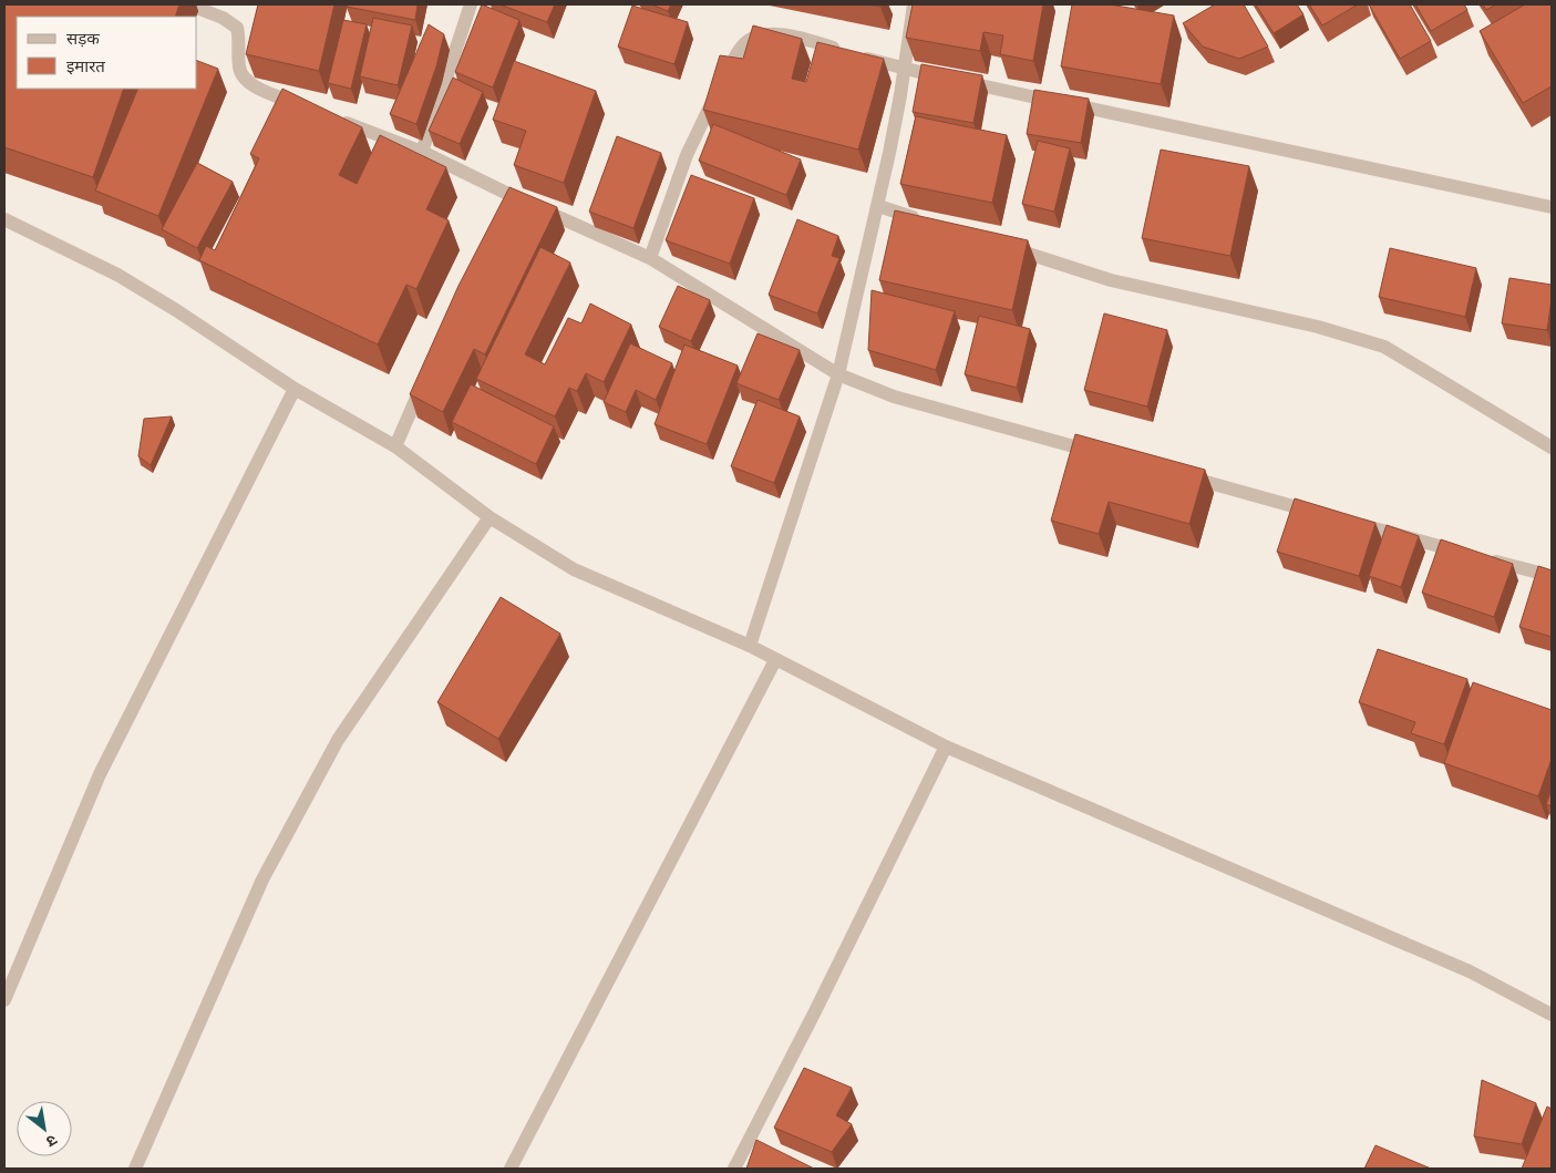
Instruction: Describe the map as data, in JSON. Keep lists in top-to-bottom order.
{
  "legend": ["सड़क", "इमारत"],
  "north": "bottom right"
}
